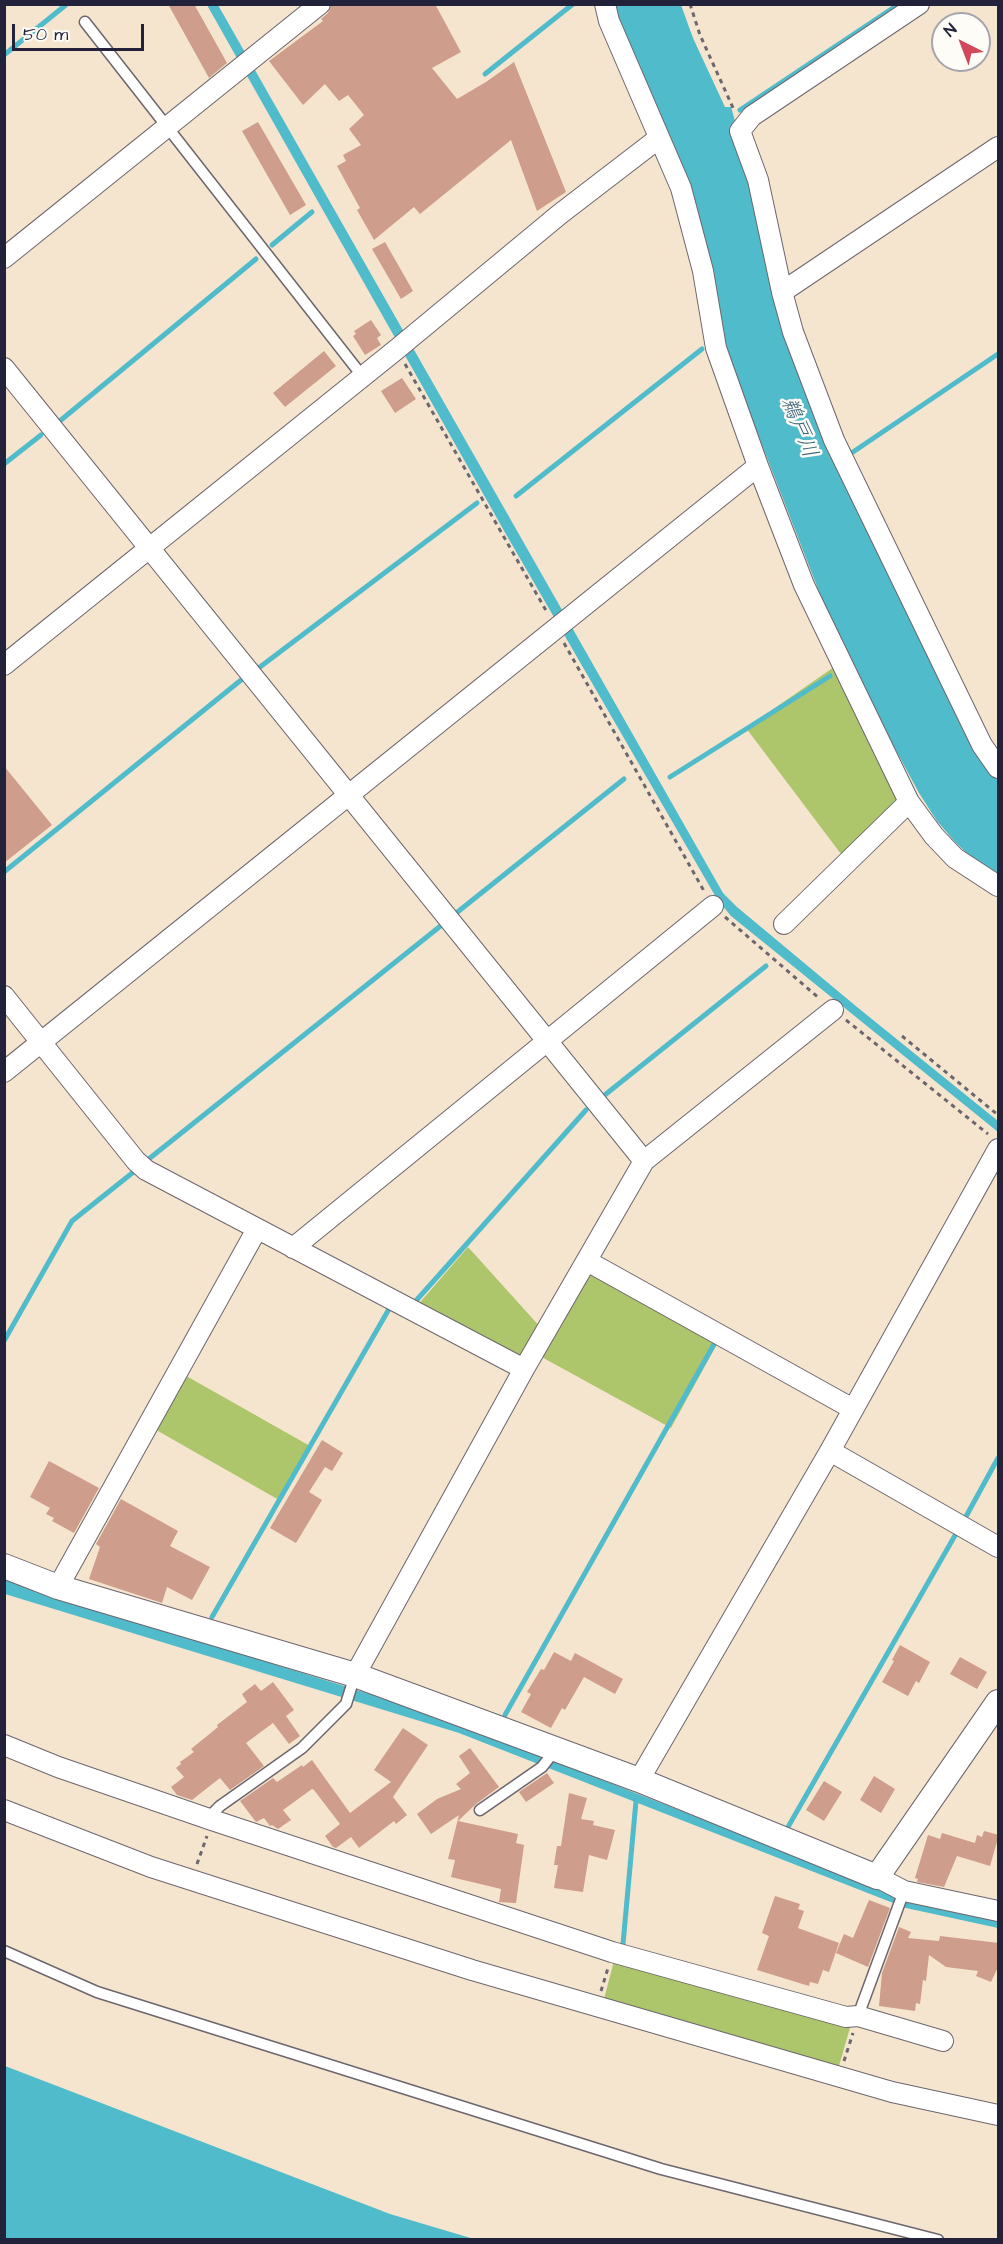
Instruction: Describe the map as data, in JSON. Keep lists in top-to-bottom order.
{
  "water": ["鵜戸川"],
  "scale_bar": "50 m",
  "north": "top left"
}
